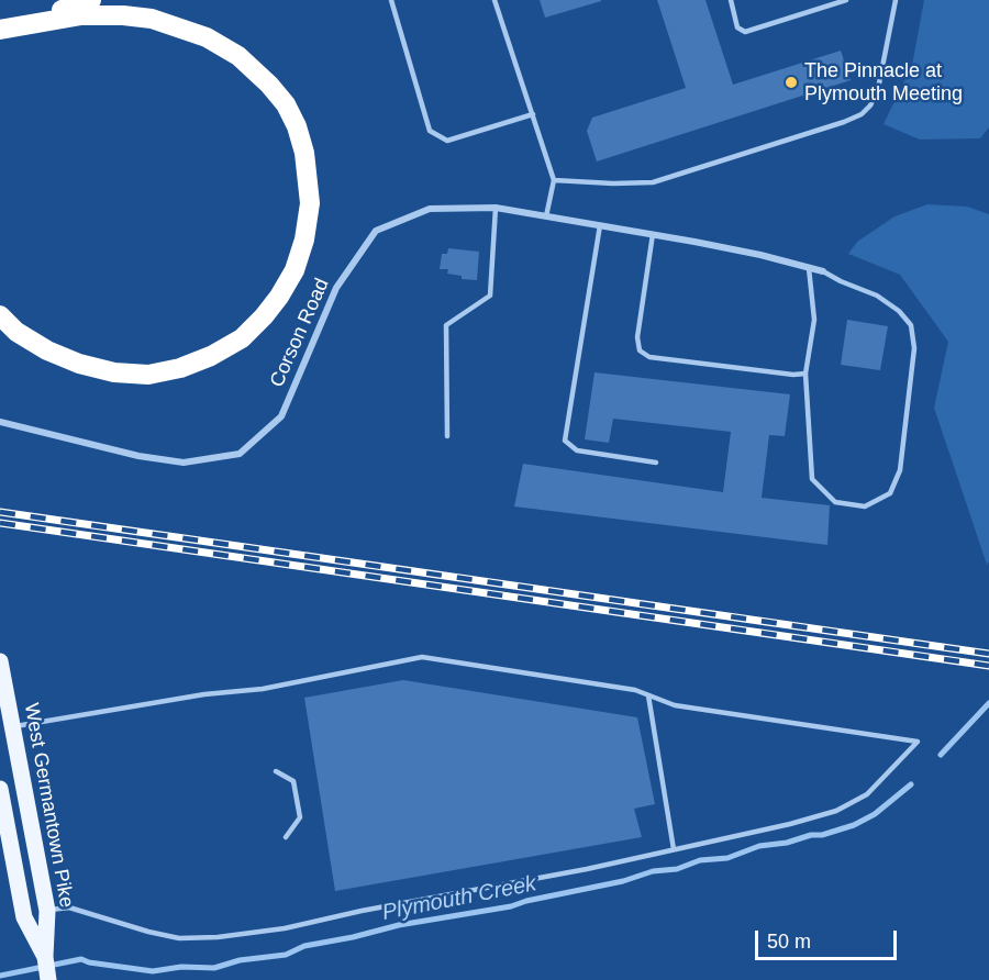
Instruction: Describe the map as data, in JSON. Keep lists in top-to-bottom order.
{
  "streets": {
    "main road": ["West Germantown Pike"],
    "street": ["Corson Road"]
  },
  "water": ["Plymouth Creek"],
  "places": ["The Pinnacle at Plymouth Meeting"],
  "scale_bar": "50 m"
}
